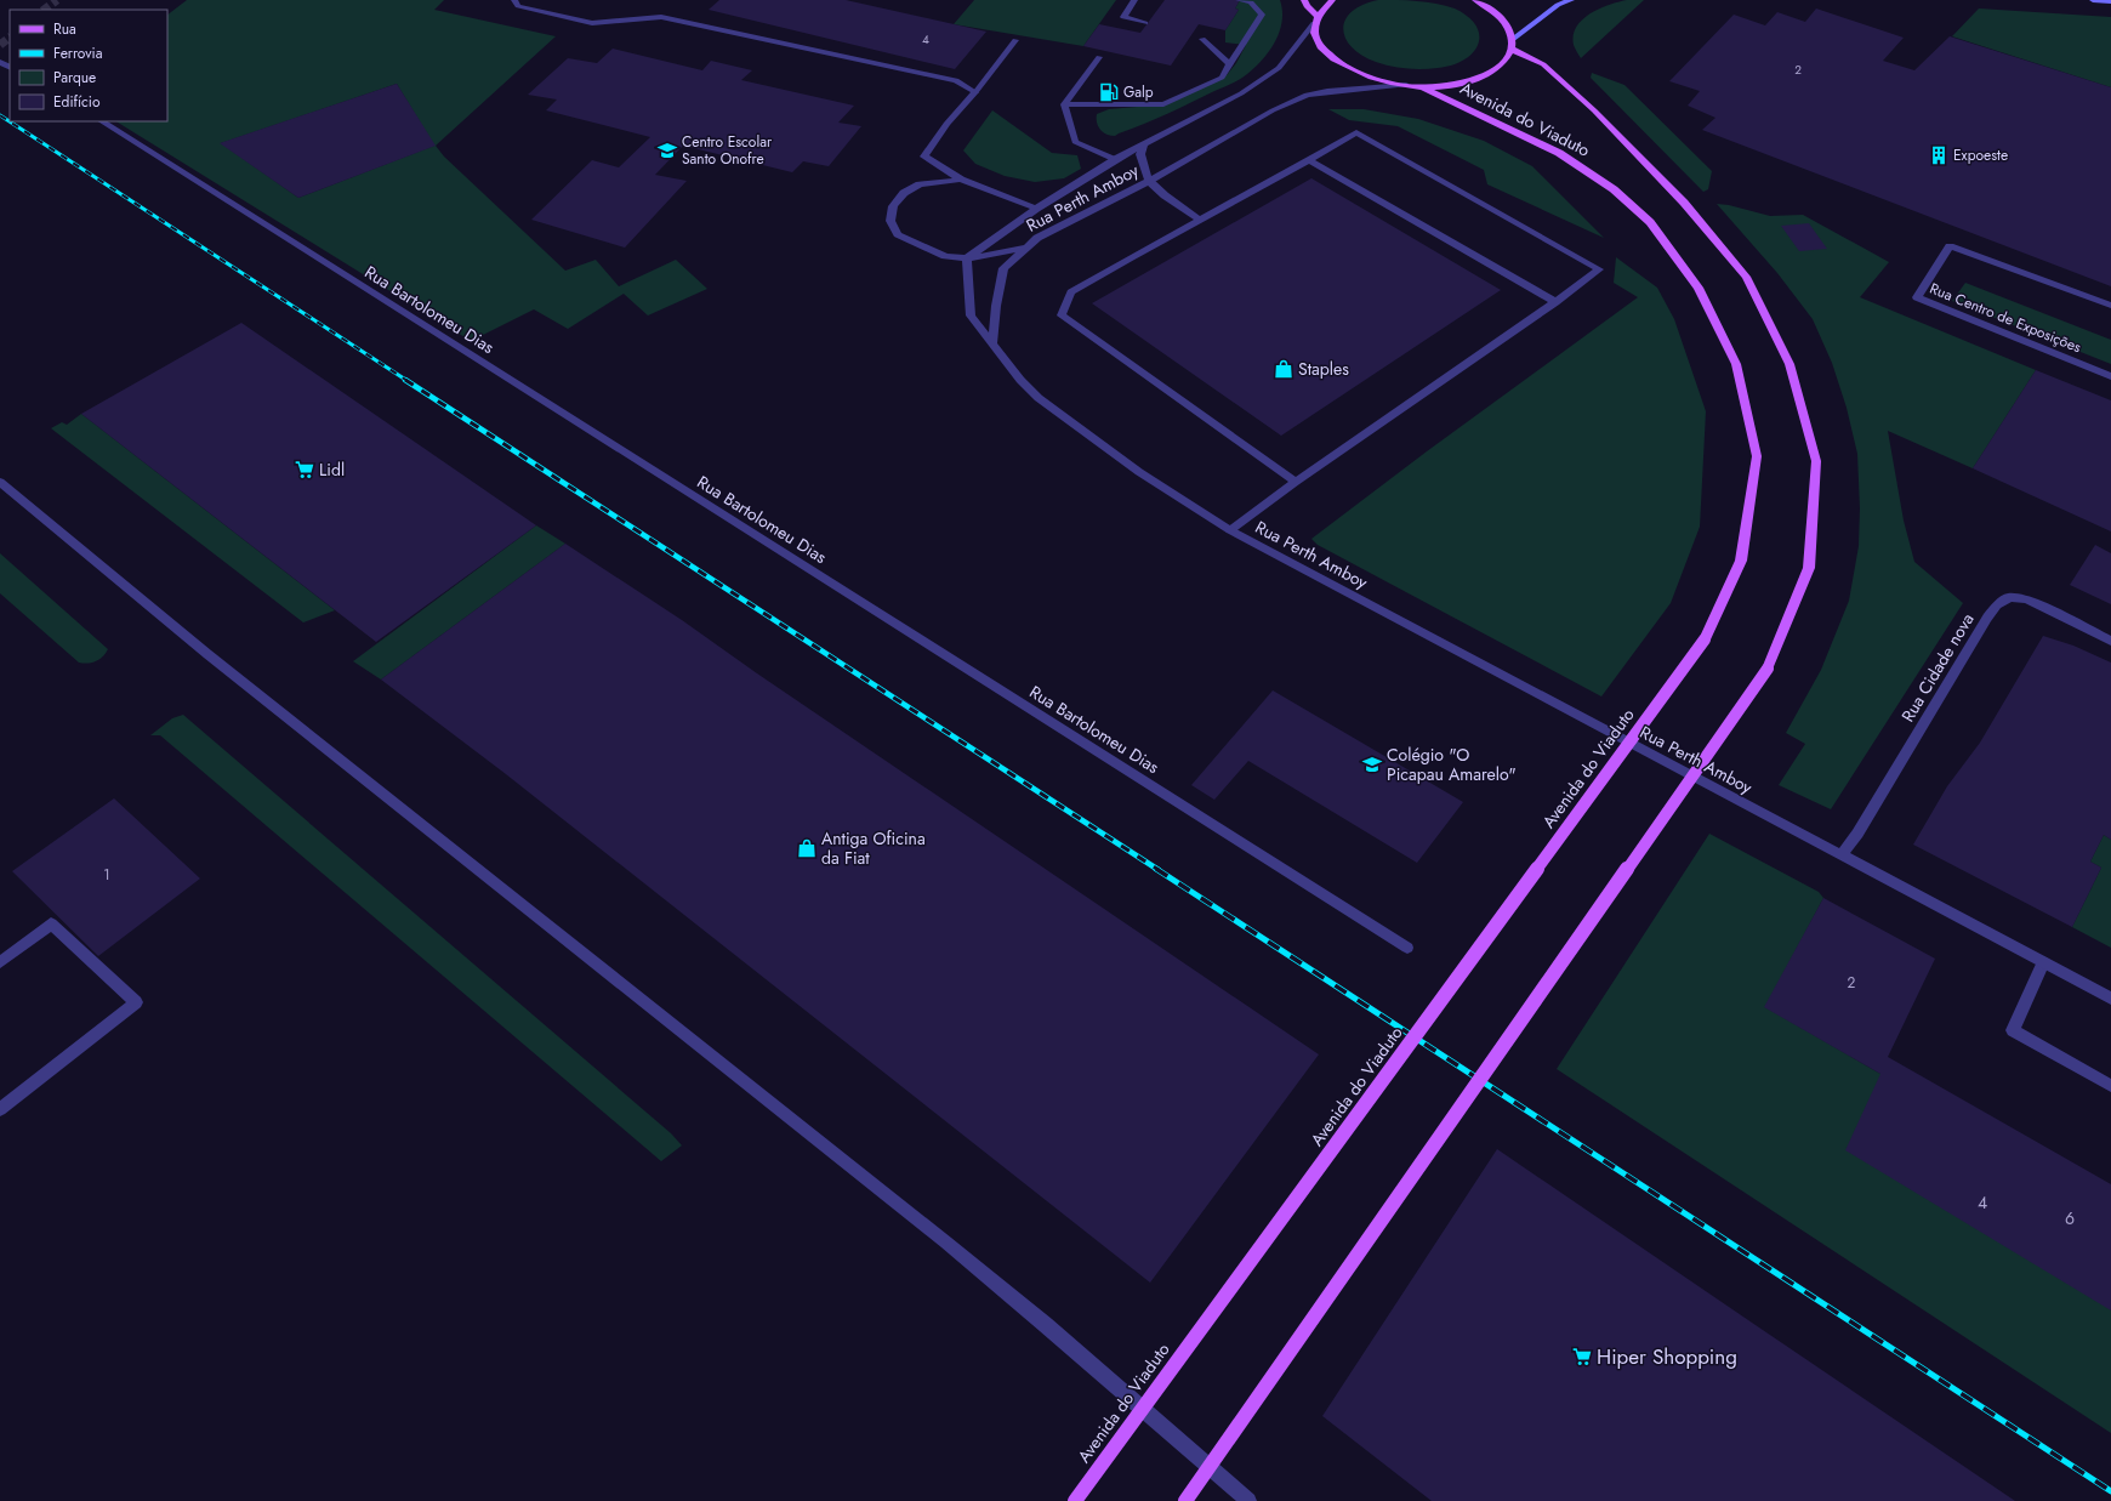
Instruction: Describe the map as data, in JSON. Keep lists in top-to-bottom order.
{
  "streets": {
    "main road": ["Avenida do Viaduto"],
    "street": [
      "Rua Perth Amboy",
      "Rua Bartolomeu Dias",
      "Rua Centro de Exposições",
      "Rua Cidade nova"
    ]
  },
  "crossings": [
    ["Rua Perth Amboy", "Rua Cidade nova"]
  ],
  "places": {
    "fuel station": ["Galp"],
    "school or university": ["Centro Escolar Santo Onofre", "Colégio \"O Picapau Amarelo\""],
    "building": ["Expoeste"],
    "shop": ["Staples", "Antiga Oficina da Fiat"],
    "supermarket": ["Lidl", "Hiper Shopping"]
  },
  "house_numbers": [
    "4",
    "2",
    "1",
    "2",
    "4",
    "6"
  ],
  "legend": [
    "Rua",
    "Ferrovia",
    "Parque",
    "Edifício"
  ]
}
